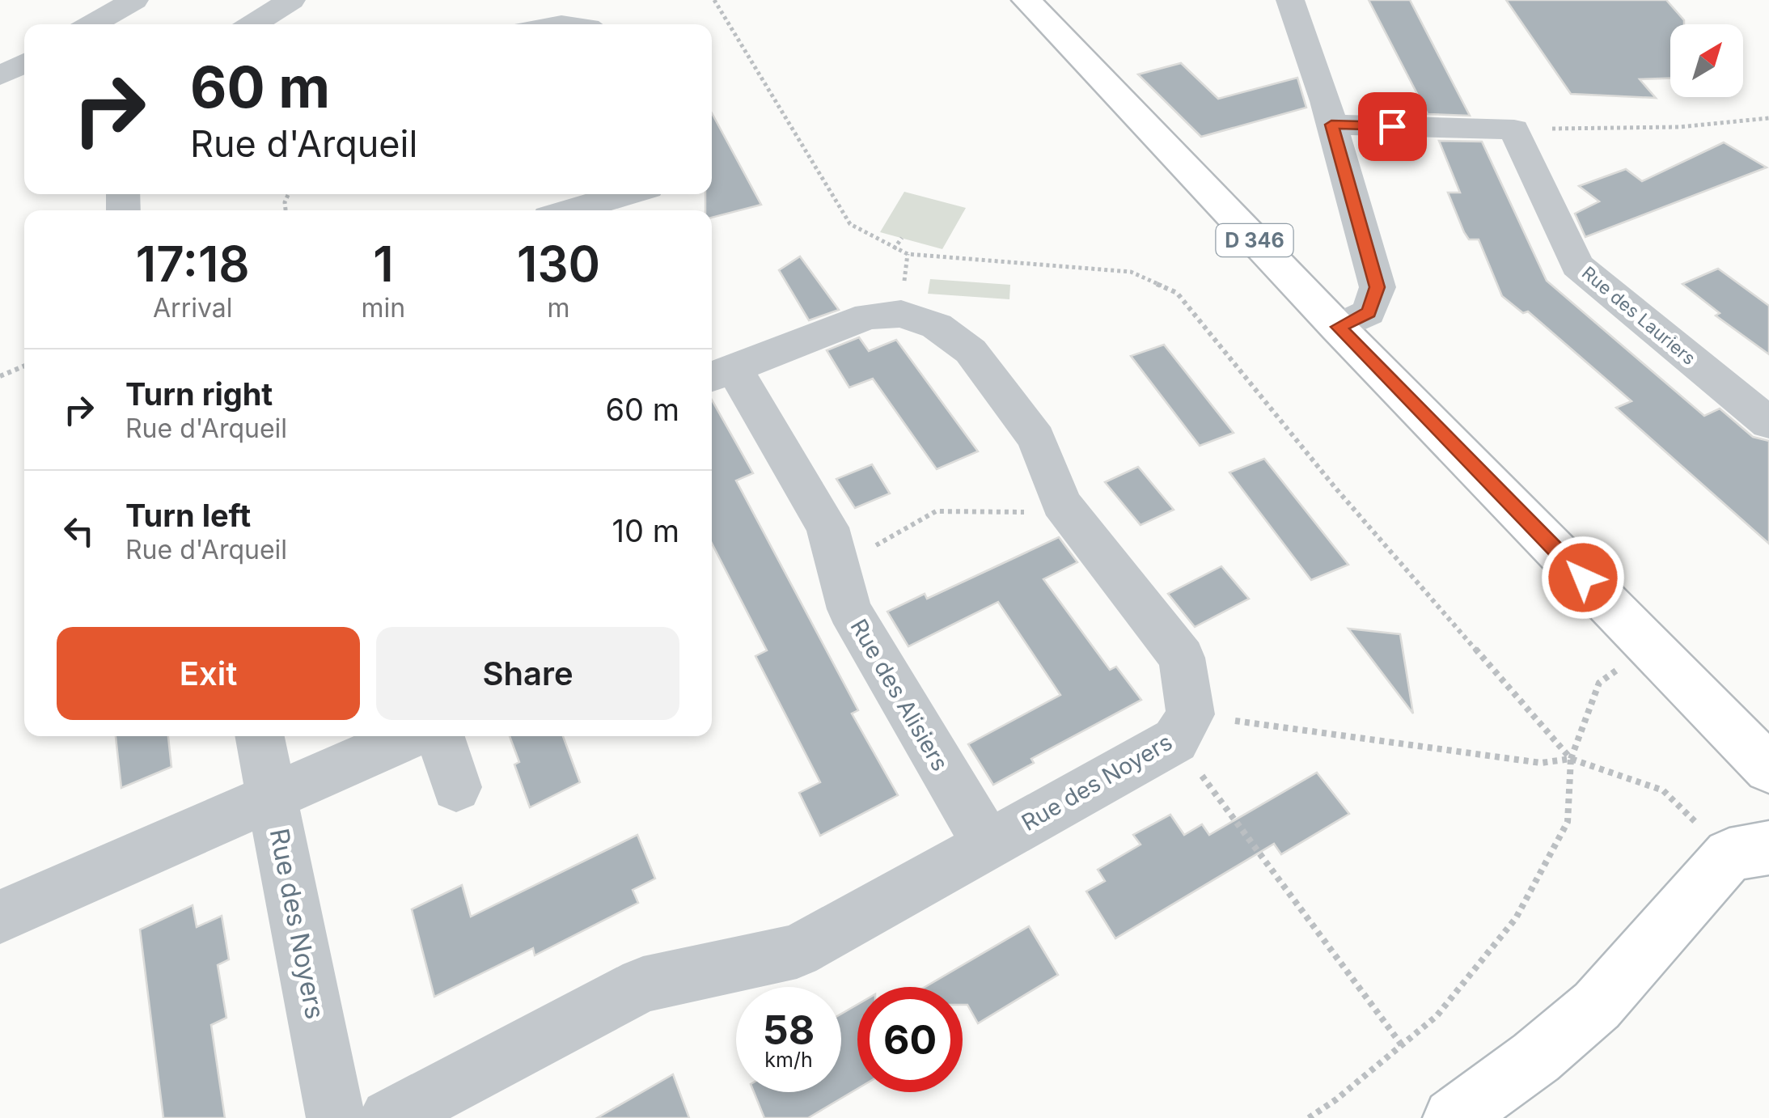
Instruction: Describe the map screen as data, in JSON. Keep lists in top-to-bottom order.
{
  "streets": {
    "main road": ["D 346"],
    "street": ["Rue des Lauriers", "Rue des Alisiers", "Rue des Noyers"]
  },
  "crossings": [
    ["Rue des Alisiers", "Rue des Noyers"]
  ],
  "north": "top right",
  "page": {
    "turn": ["60 m", "Rue d'Arqueil"],
    "eta": [
      "17:18",
      "Arrival",
      "1",
      "min",
      "130",
      "m"
    ],
    "list": [
      {
        "name": "Turn right",
        "note": "Rue d'Arqueil",
        "value": "60 m"
      },
      {
        "name": "Turn left",
        "note": "Rue d'Arqueil",
        "value": "10 m"
      }
    ],
    "buttons": ["Exit", "Share"],
    "speed": "58 km/h",
    "limit": "60"
  }
}
